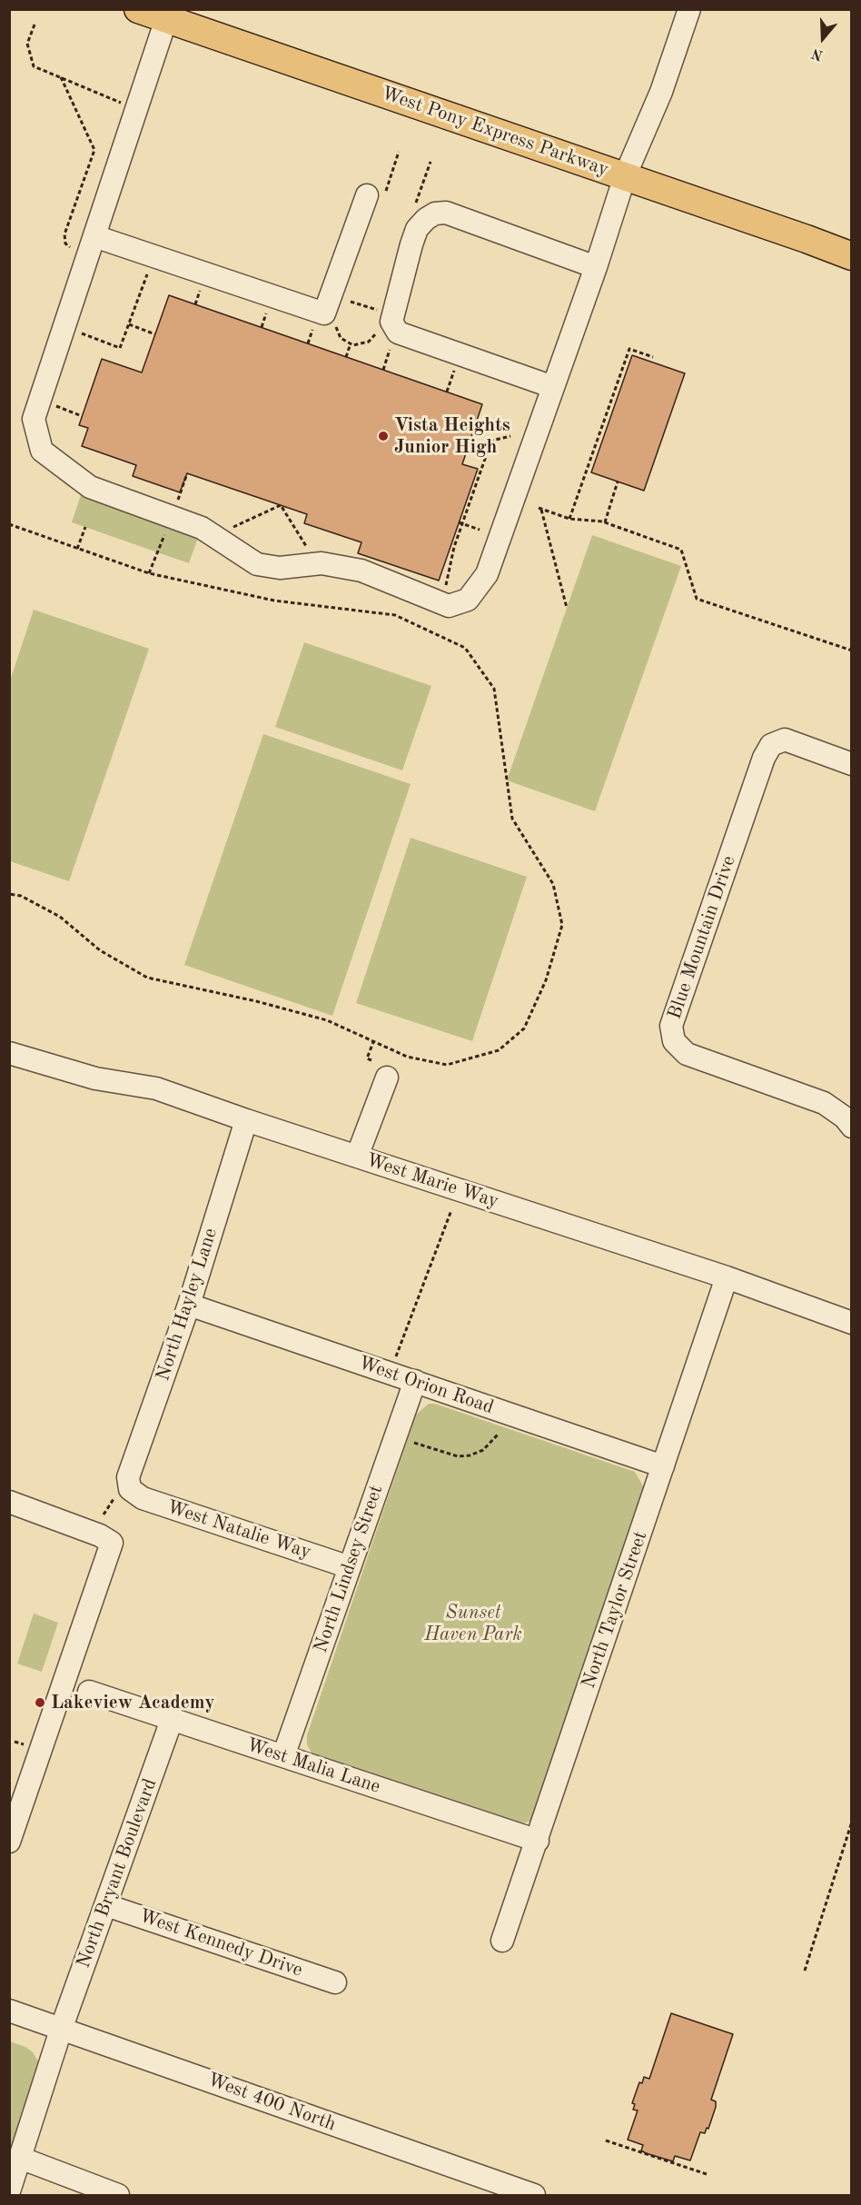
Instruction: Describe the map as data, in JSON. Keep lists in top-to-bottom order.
{
  "streets": {
    "main road": ["West Pony Express Parkway"],
    "street": [
      "Blue Mountain Drive",
      "West Marie Way",
      "North Hayley Lane",
      "West Orion Road",
      "West Natalie Way",
      "North Lindsey Street",
      "North Taylor Street",
      "West Malia Lane",
      "North Bryant Boulevard",
      "West Kennedy Drive",
      "West 400 North"
    ]
  },
  "crossings": [
    ["West Marie Way", "North Hayley Lane"],
    ["West Marie Way", "North Taylor Street"],
    ["North Hayley Lane", "West Orion Road"],
    ["North Hayley Lane", "West Natalie Way"],
    ["West Orion Road", "North Lindsey Street"],
    ["West Orion Road", "North Taylor Street"],
    ["West Natalie Way", "North Lindsey Street"],
    ["North Lindsey Street", "West Malia Lane"],
    ["North Taylor Street", "West Malia Lane"],
    ["West Malia Lane", "North Bryant Boulevard"],
    ["North Bryant Boulevard", "West Kennedy Drive"],
    ["North Bryant Boulevard", "West 400 North"]
  ],
  "parks": ["Sunset Haven Park"],
  "places": ["Vista Heights Junior High", "Lakeview Academy"],
  "north": "bottom"
}
